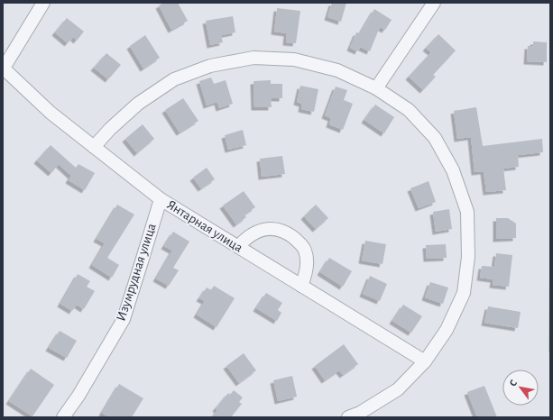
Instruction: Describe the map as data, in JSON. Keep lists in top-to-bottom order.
{
  "streets": {
    "street": ["Янтарная улица", "Изумрудная улица"]
  },
  "crossings": [
    ["Янтарная улица", "Изумрудная улица"]
  ],
  "north": "top left"
}
